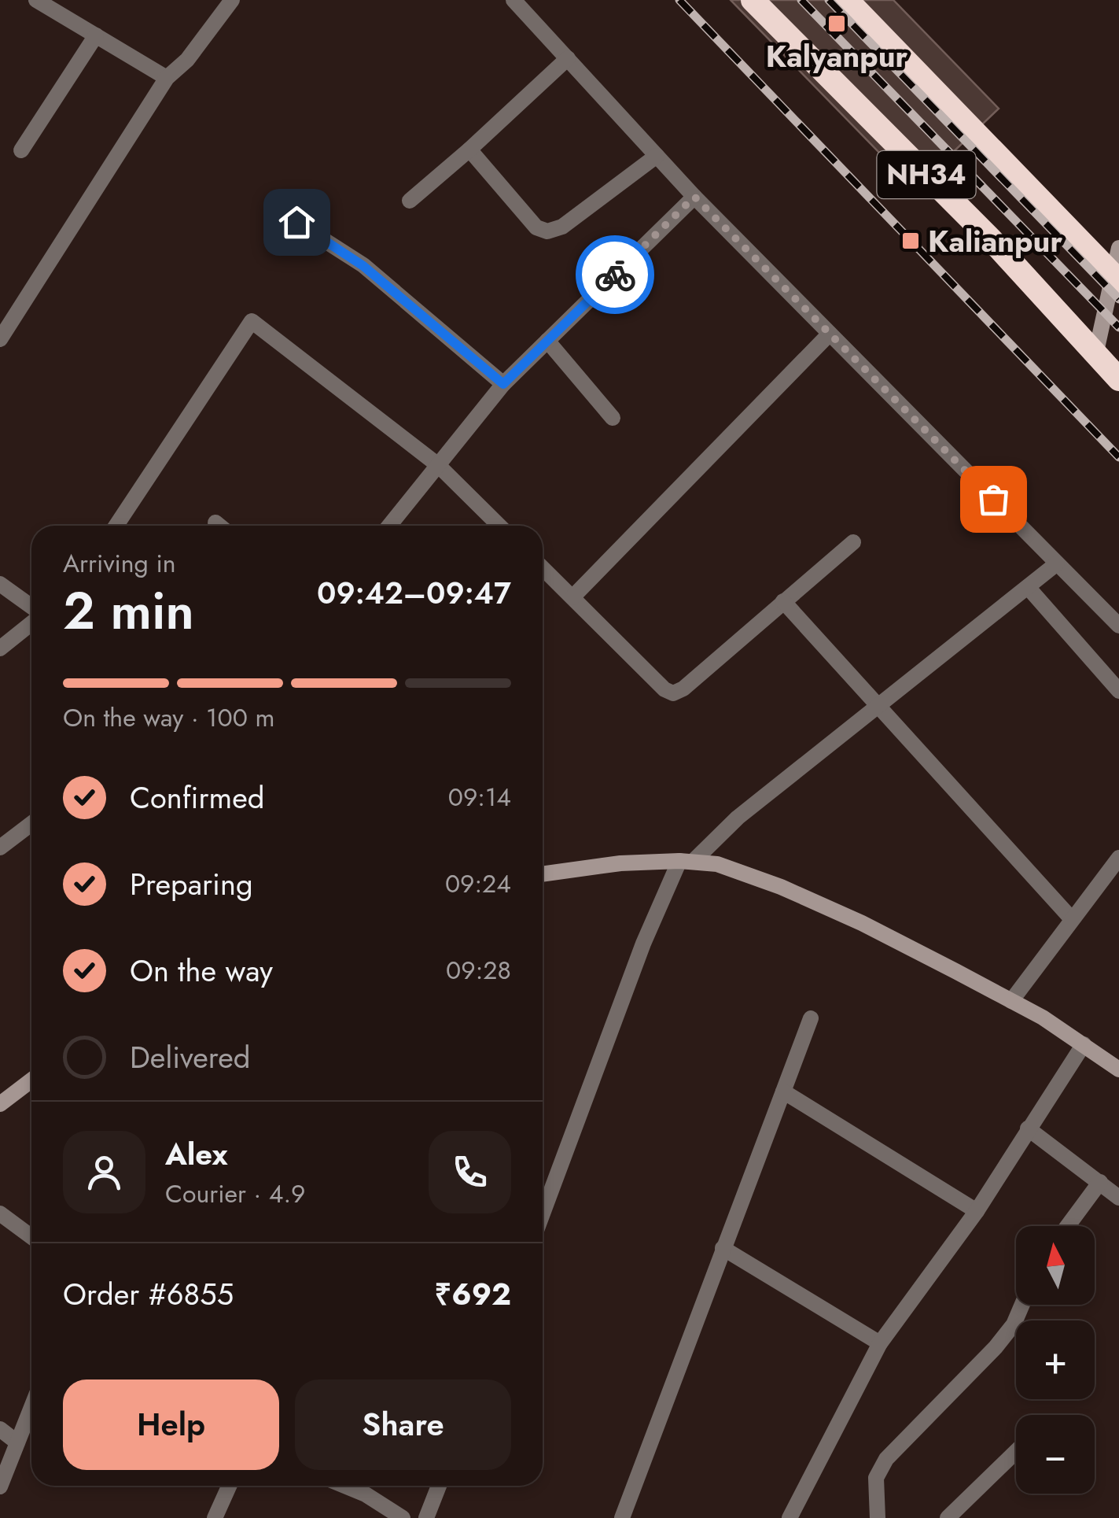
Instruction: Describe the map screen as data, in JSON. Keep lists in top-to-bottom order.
{
  "streets": {
    "highway": ["NH34"]
  },
  "places": {
    "transit": ["Kalyanpur", "Kalianpur"]
  },
  "north": "top",
  "page": {
    "heading": ["2 min", "Arriving in", "09:42–09:47"],
    "panel": [
      "Alex",
      "Courier · 4.9",
      "Order #6855",
      "₹692"
    ],
    "bar": "On the way · 100 m",
    "list": [
      ["Confirmed", "09:14"],
      ["Preparing", "09:24"],
      ["On the way", "09:28"],
      "Delivered"
    ],
    "map_buttons": ["+", "−"],
    "buttons": ["Help", "Share"]
  }
}
